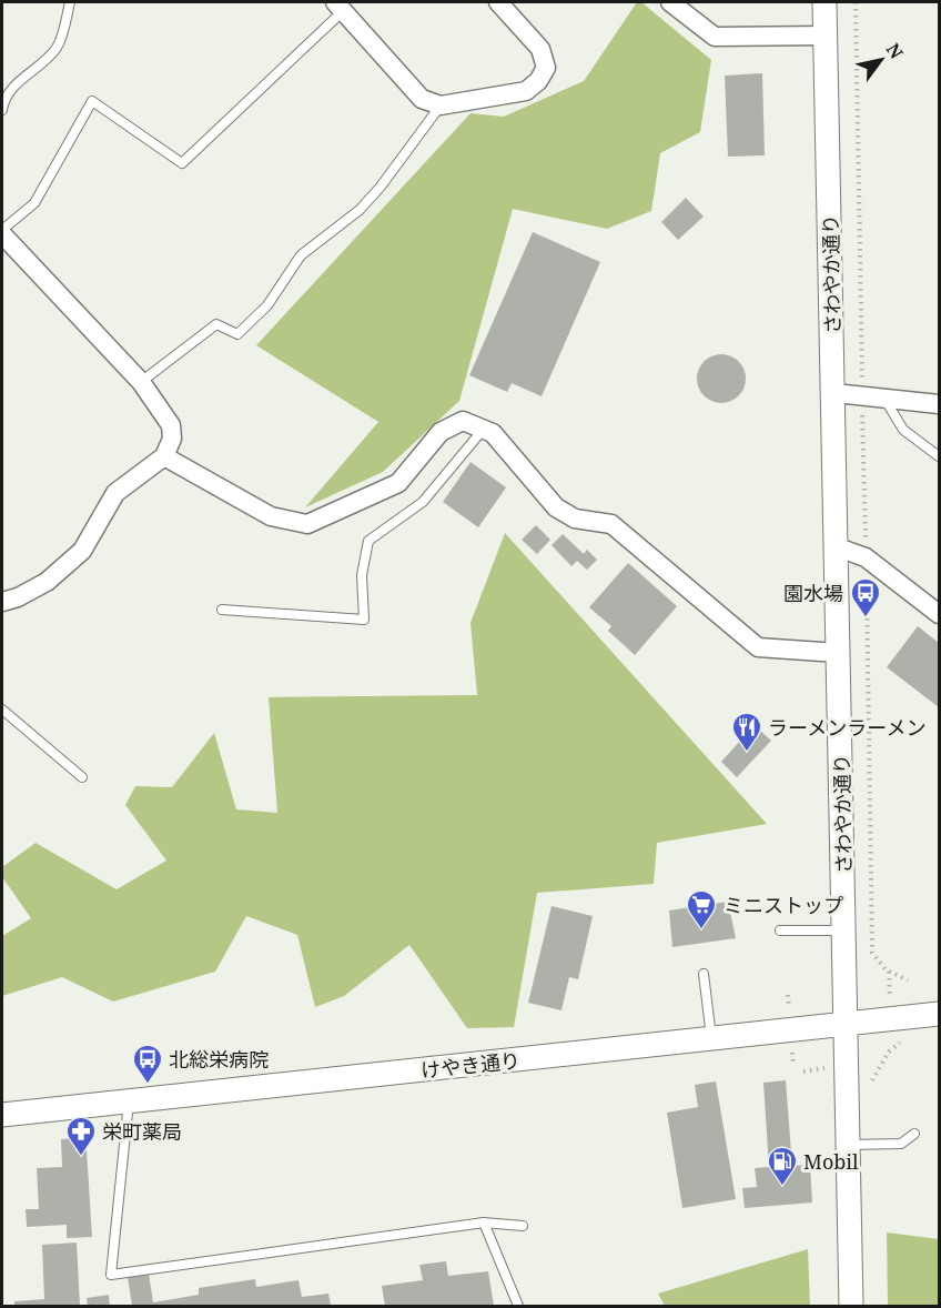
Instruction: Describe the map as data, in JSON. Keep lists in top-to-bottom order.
{
  "streets": {
    "street": ["さわやか通り", "けやき通り"]
  },
  "crossings": [
    ["さわやか通り", "けやき通り"]
  ],
  "places": {
    "bus stop": ["園水場", "北総栄病院"],
    "restaurant": ["ラーメンラーメン"],
    "supermarket": ["ミニストップ"],
    "pharmacy": ["栄町薬局"],
    "fuel station": ["Mobil"]
  },
  "north": "top right"
}
